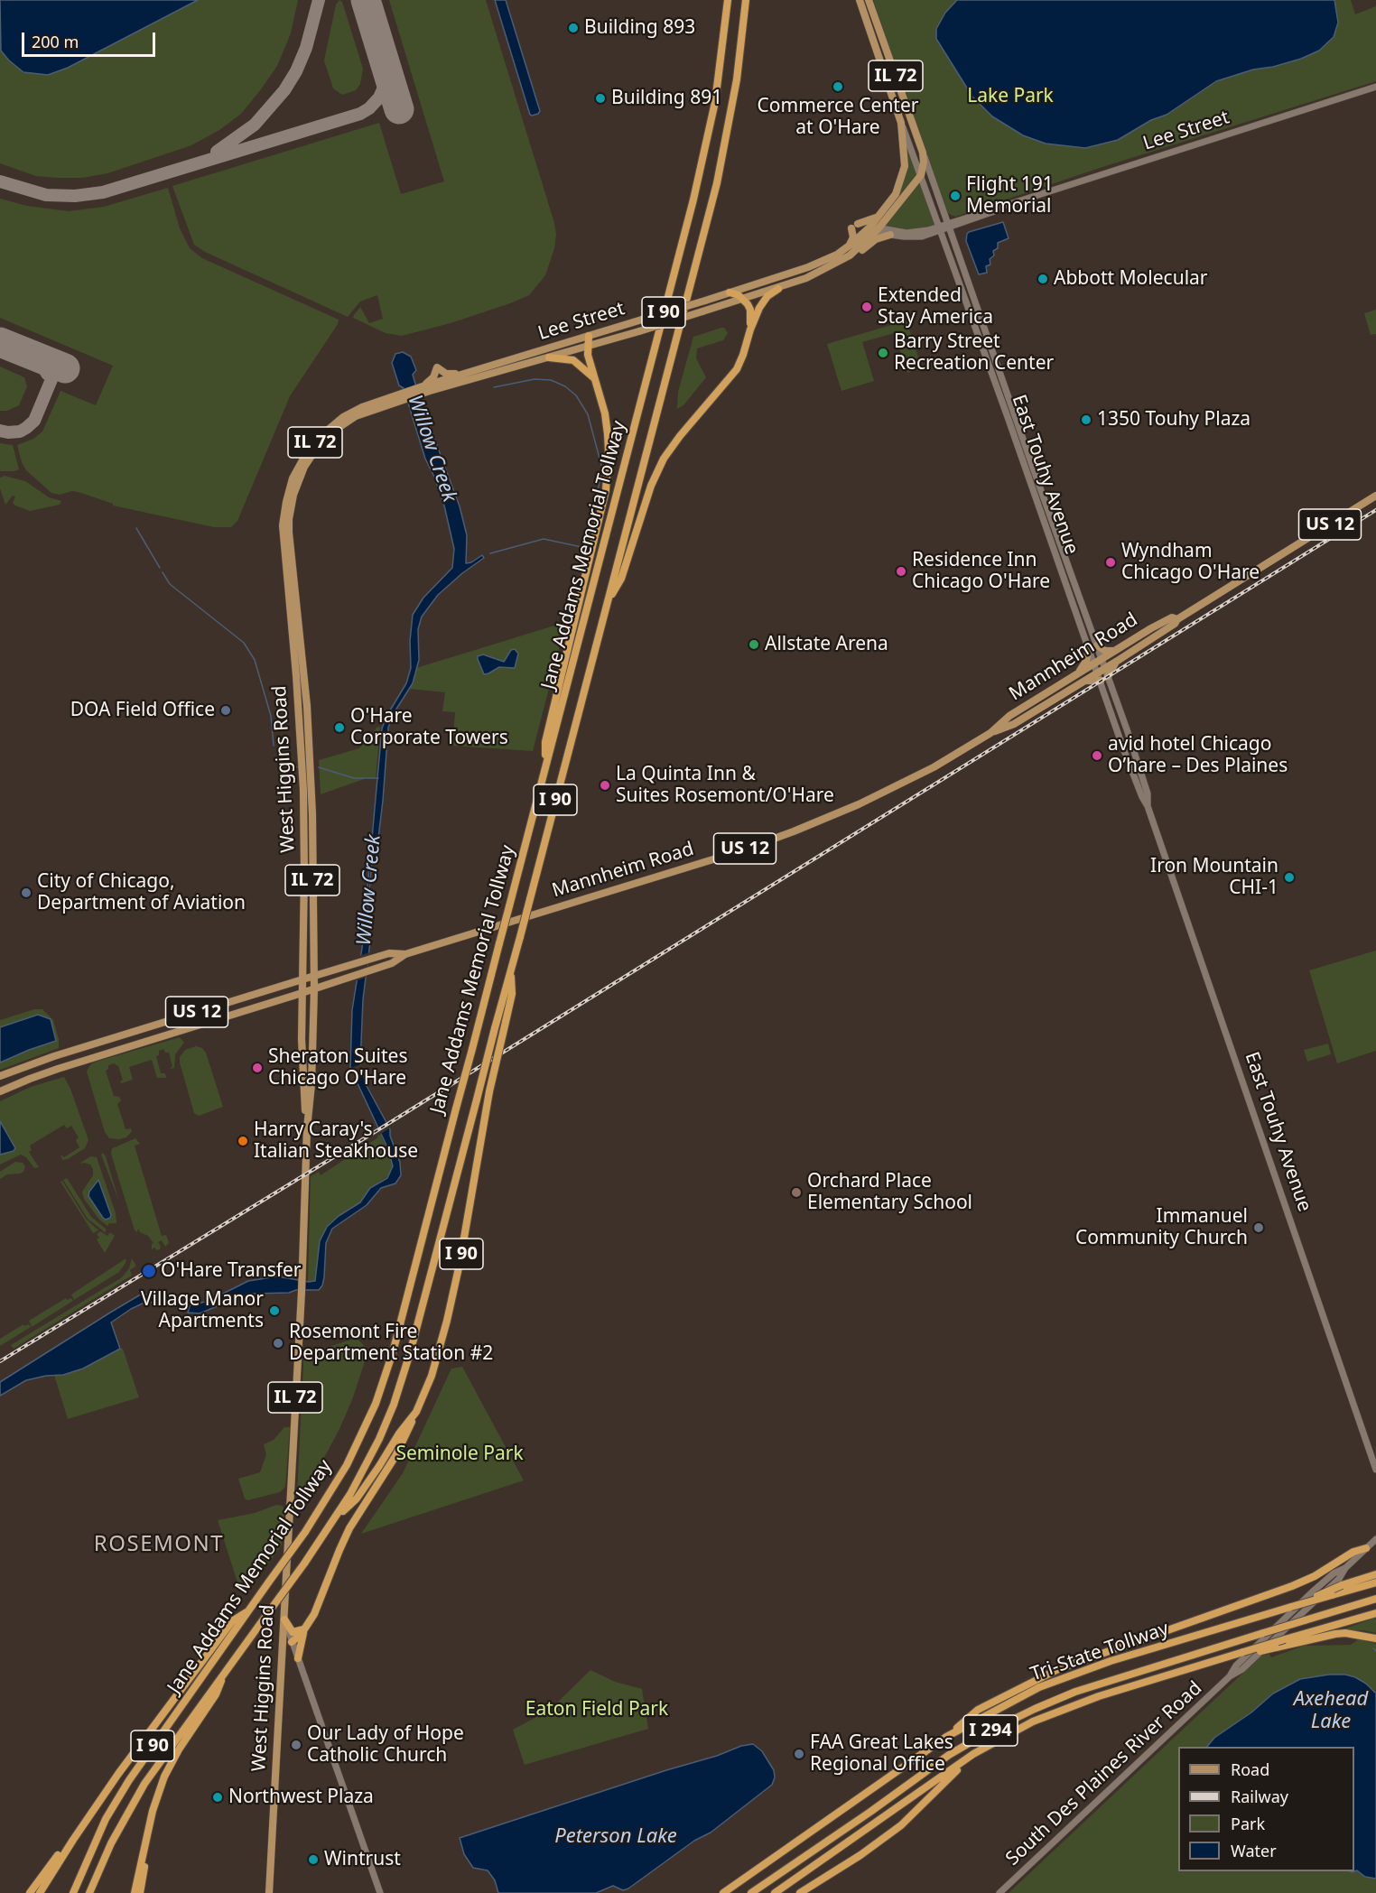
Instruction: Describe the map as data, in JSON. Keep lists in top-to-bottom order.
{
  "streets": {
    "highway": [
      "I 90",
      "Jane Addams Memorial Tollway",
      "Tri-State Tollway",
      "I 294"
    ],
    "main road": [
      "IL 72",
      "Lee Street",
      "East Touhy Avenue",
      "US 12",
      "Mannheim Road",
      "West Higgins Road",
      "South Des Plaines River Road"
    ]
  },
  "crossings": [
    ["IL 72", "Lee Street"],
    ["IL 72", "East Touhy Avenue"],
    ["Lee Street", "East Touhy Avenue"],
    ["Lee Street", "West Higgins Road"],
    ["East Touhy Avenue", "Mannheim Road"],
    ["Mannheim Road", "West Higgins Road"]
  ],
  "districts": ["ROSEMONT"],
  "water": ["Willow Creek", "Axehead Lake", "Peterson Lake"],
  "parks": ["Lake Park", "Seminole Park", "Eaton Field Park"],
  "places": [
    "Building 893",
    "Commerce Center at O'Hare",
    "Building 891",
    "Flight 191 Memorial",
    "Abbott Molecular",
    "Extended Stay America",
    "Barry Street Recreation Center",
    "1350 Touhy Plaza",
    "Wyndham Chicago O'Hare",
    "Residence Inn Chicago O'Hare",
    "Allstate Arena",
    "DOA Field Office",
    "O'Hare Corporate Towers",
    "avid hotel Chicago O’hare – Des Plaines",
    "La Quinta Inn & Suites Rosemont/O'Hare",
    "Iron Mountain CHI-1",
    "City of Chicago, Department of Aviation",
    "Sheraton Suites Chicago O'Hare",
    "Harry Caray's Italian Steakhouse",
    "Orchard Place Elementary School",
    "Immanuel Community Church",
    "O'Hare Transfer",
    "Village Manor Apartments",
    "Rosemont Fire Department Station #2",
    "Our Lady of Hope Catholic Church",
    "FAA Great Lakes Regional Office",
    "Northwest Plaza",
    "Wintrust"
  ],
  "legend": [
    "Road",
    "Railway",
    "Park",
    "Water"
  ],
  "scale_bar": "200 m"
}
